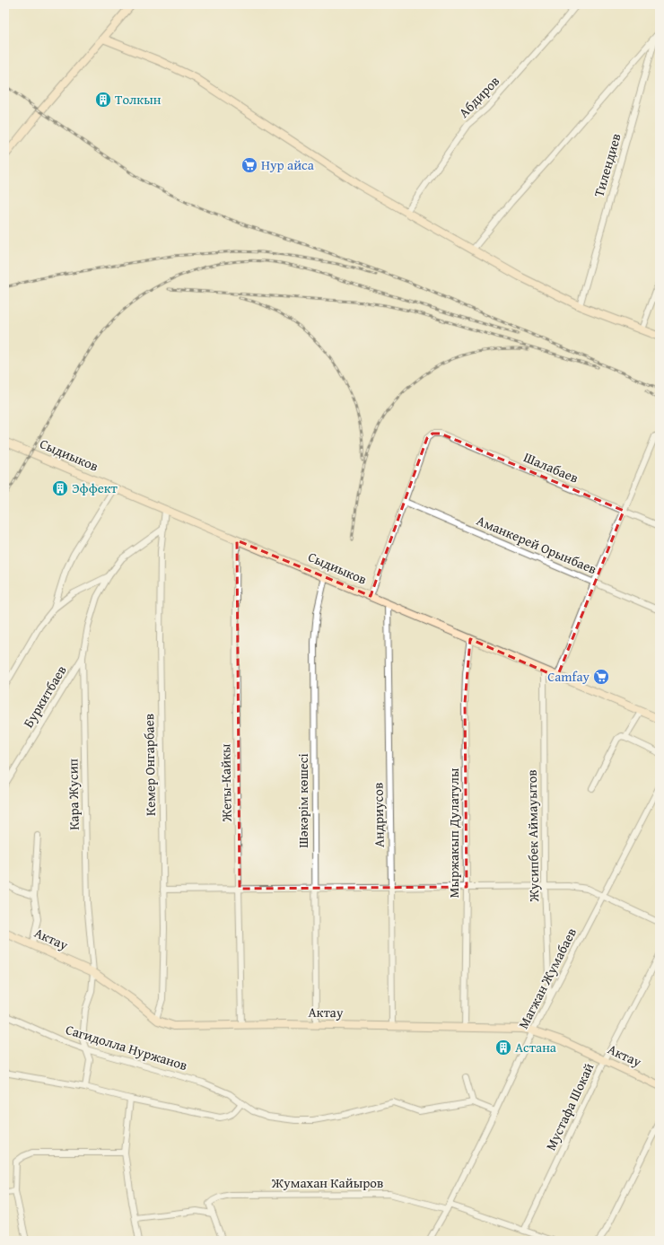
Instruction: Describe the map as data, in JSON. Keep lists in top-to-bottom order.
{
  "streets": {
    "street": [
      "Абдиров",
      "Тилендиев",
      "Сыдиыков",
      "Шалабаев",
      "Аманкерей Орынбаев",
      "Буркитбаев",
      "Кемер Онгарбаев",
      "Жеты-Кайкы",
      "Кара Жусип",
      "Шәкәрім көшесі",
      "Андриусов",
      "Мыржакып Дулатулы",
      "Жусипбек Аймауытов",
      "Актау",
      "Магжан Жумабаев",
      "Сагидолла Нуржанов",
      "Мустафа Шокай",
      "Жумахан Кайыров"
    ]
  },
  "crossings": [
    ["Сыдиыков", "Кемер Онгарбаев"],
    ["Сыдиыков", "Жеты-Кайкы"],
    ["Сыдиыков", "Шәкәрім көшесі"],
    ["Сыдиыков", "Андриусов"],
    ["Сыдиыков", "Мыржакып Дулатулы"],
    ["Сыдиыков", "Жусипбек Аймауытов"],
    ["Шалабаев", "Аманкерей Орынбаев"],
    ["Буркитбаев", "Кара Жусип"],
    ["Кемер Онгарбаев", "Кара Жусип"],
    ["Кемер Онгарбаев", "Актау"],
    ["Жеты-Кайкы", "Актау"],
    ["Кара Жусип", "Актау"],
    ["Кара Жусип", "Сагидолла Нуржанов"],
    ["Шәкәрім көшесі", "Актау"],
    ["Андриусов", "Актау"],
    ["Мыржакып Дулатулы", "Актау"],
    ["Жусипбек Аймауытов", "Магжан Жумабаев"],
    ["Актау", "Магжан Жумабаев"],
    ["Актау", "Мустафа Шокай"],
    ["Магжан Жумабаев", "Жумахан Кайыров"],
    ["Мустафа Шокай", "Жумахан Кайыров"]
  ],
  "places": {
    "building": ["Толкын", "Эффект", "Астана"],
    "supermarket": ["Нур айса", "Camfay"]
  }
}
